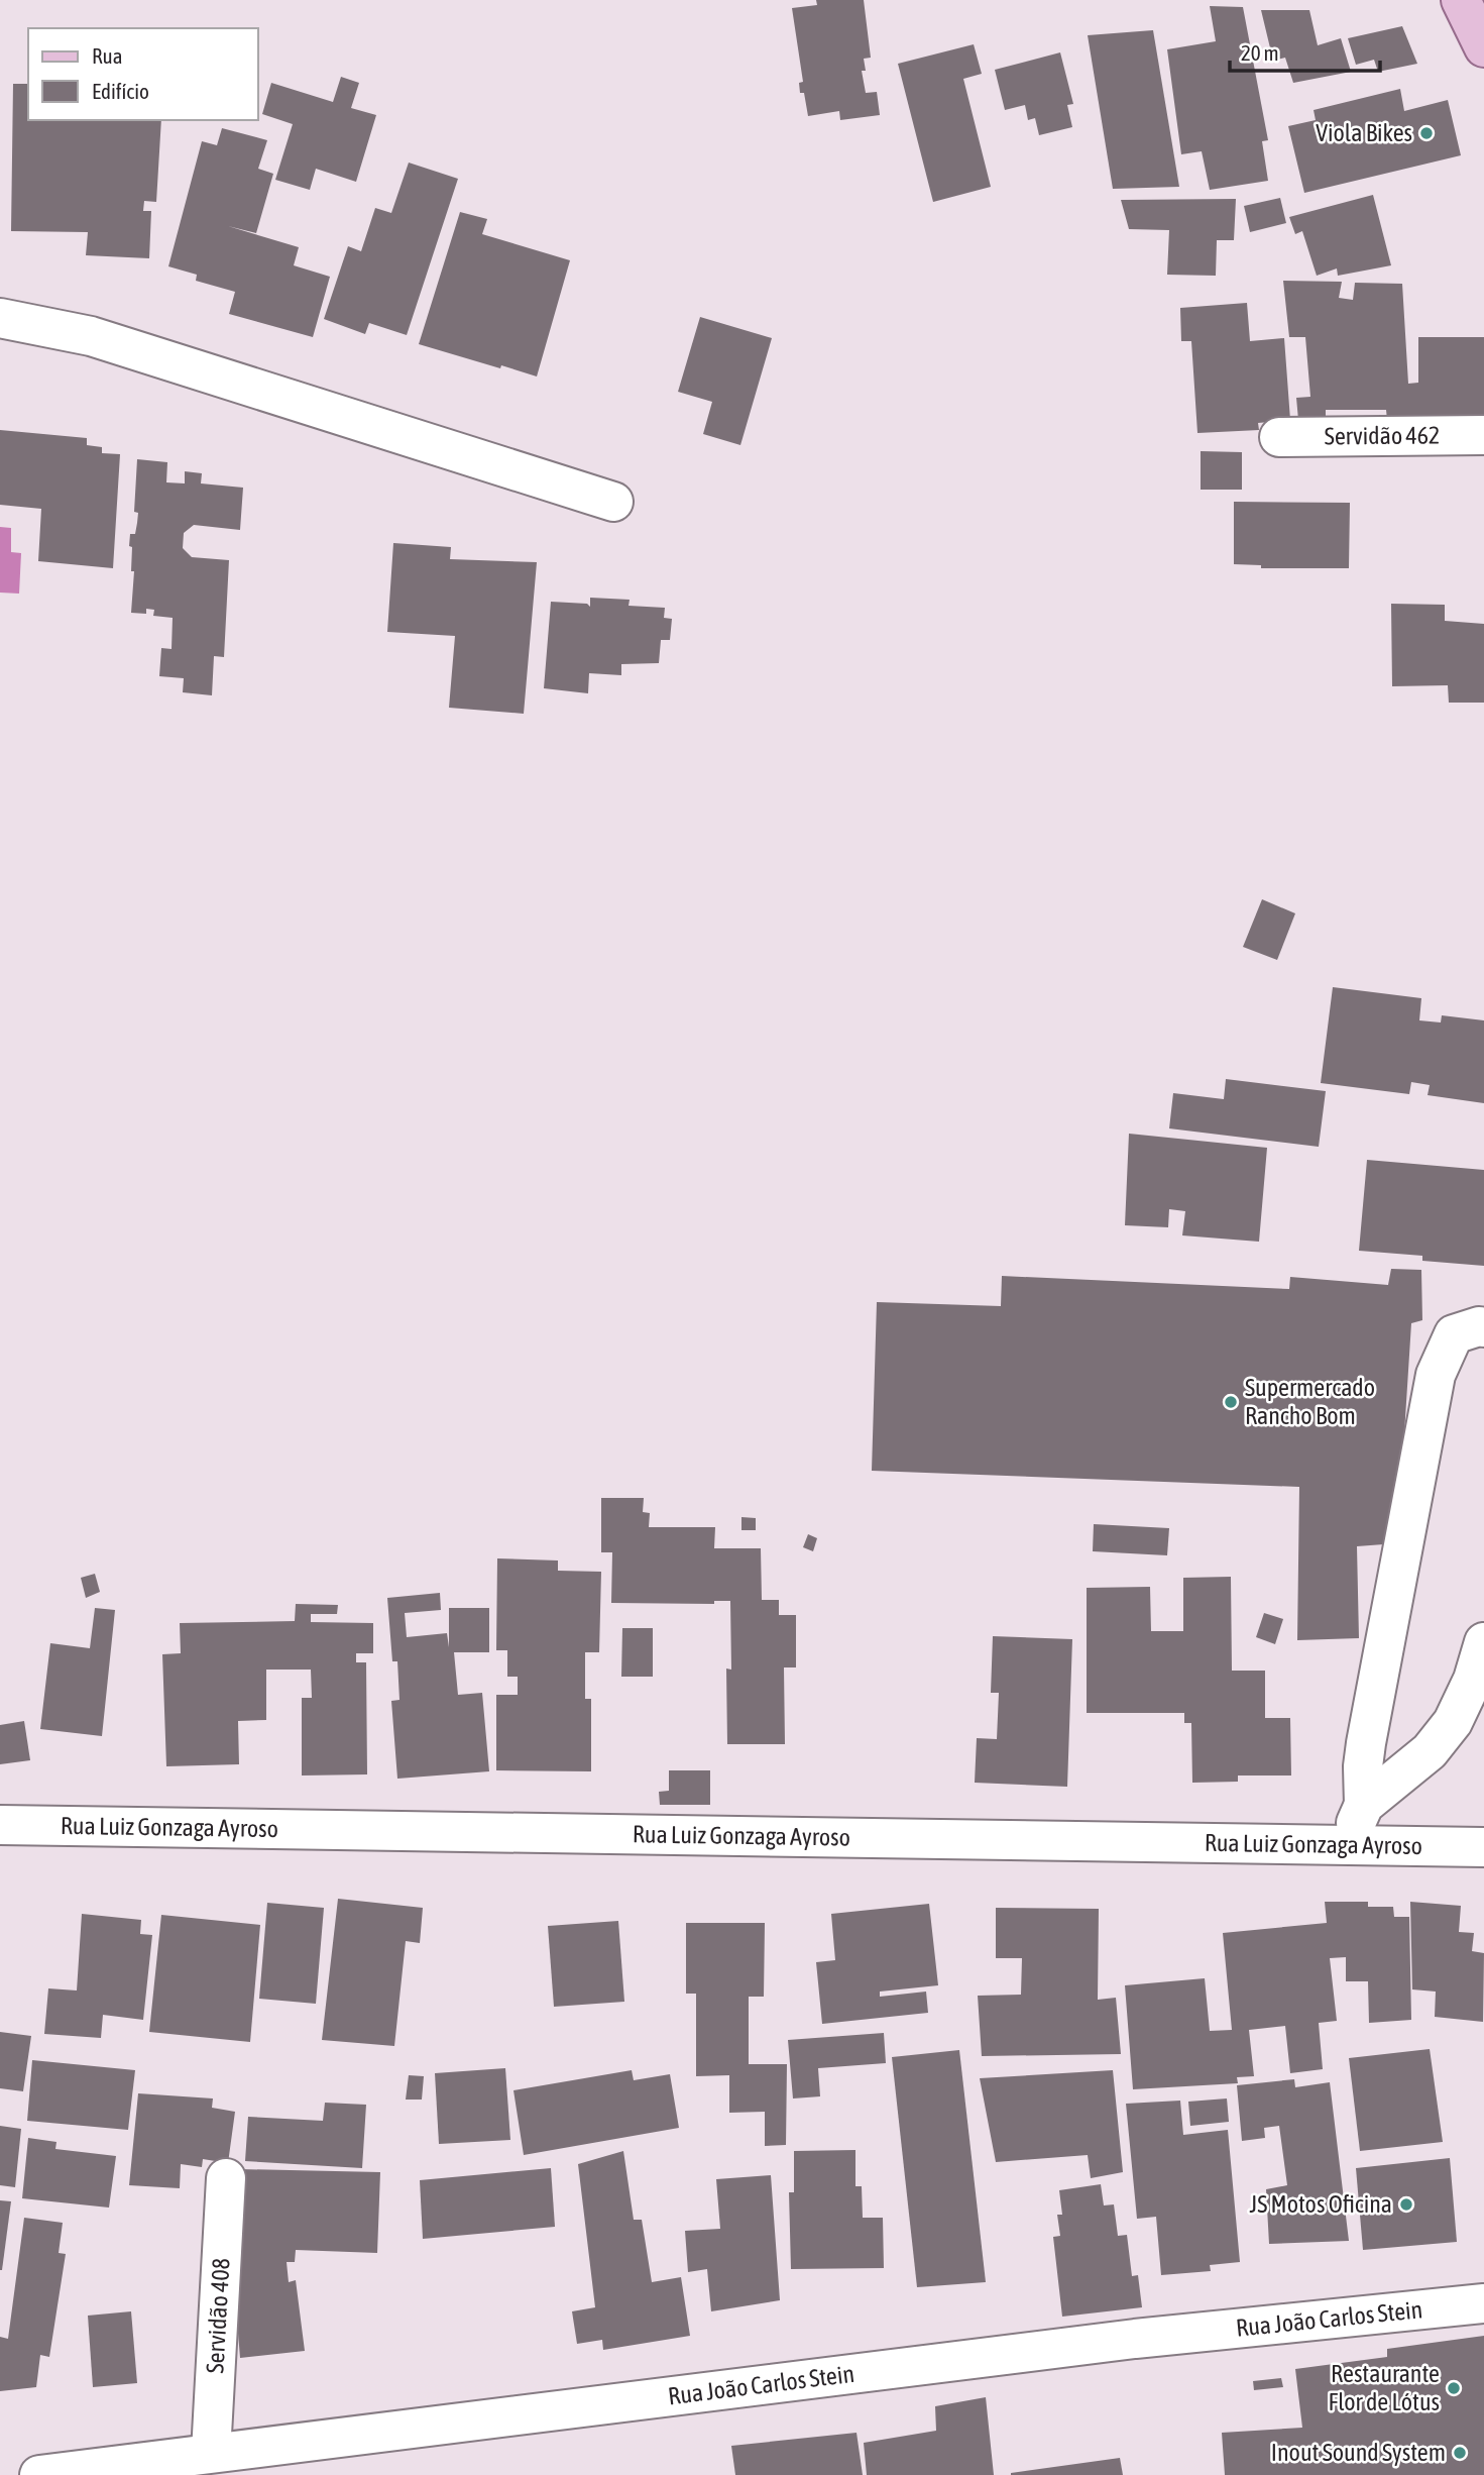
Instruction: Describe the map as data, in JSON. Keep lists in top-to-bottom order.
{
  "streets": {
    "street": [
      "Servidão 462",
      "Rua Luiz Gonzaga Ayroso",
      "Servidão 408",
      "Rua João Carlos Stein"
    ]
  },
  "crossings": [
    ["Servidão 408", "Rua João Carlos Stein"]
  ],
  "places": [
    "Viola Bikes",
    "Supermercado Rancho Bom",
    "JS Motos Oficina",
    "Restaurante Flor de Lótus",
    "Inout Sound System"
  ],
  "legend": ["Rua", "Edifício"],
  "scale_bar": "20 m"
}
